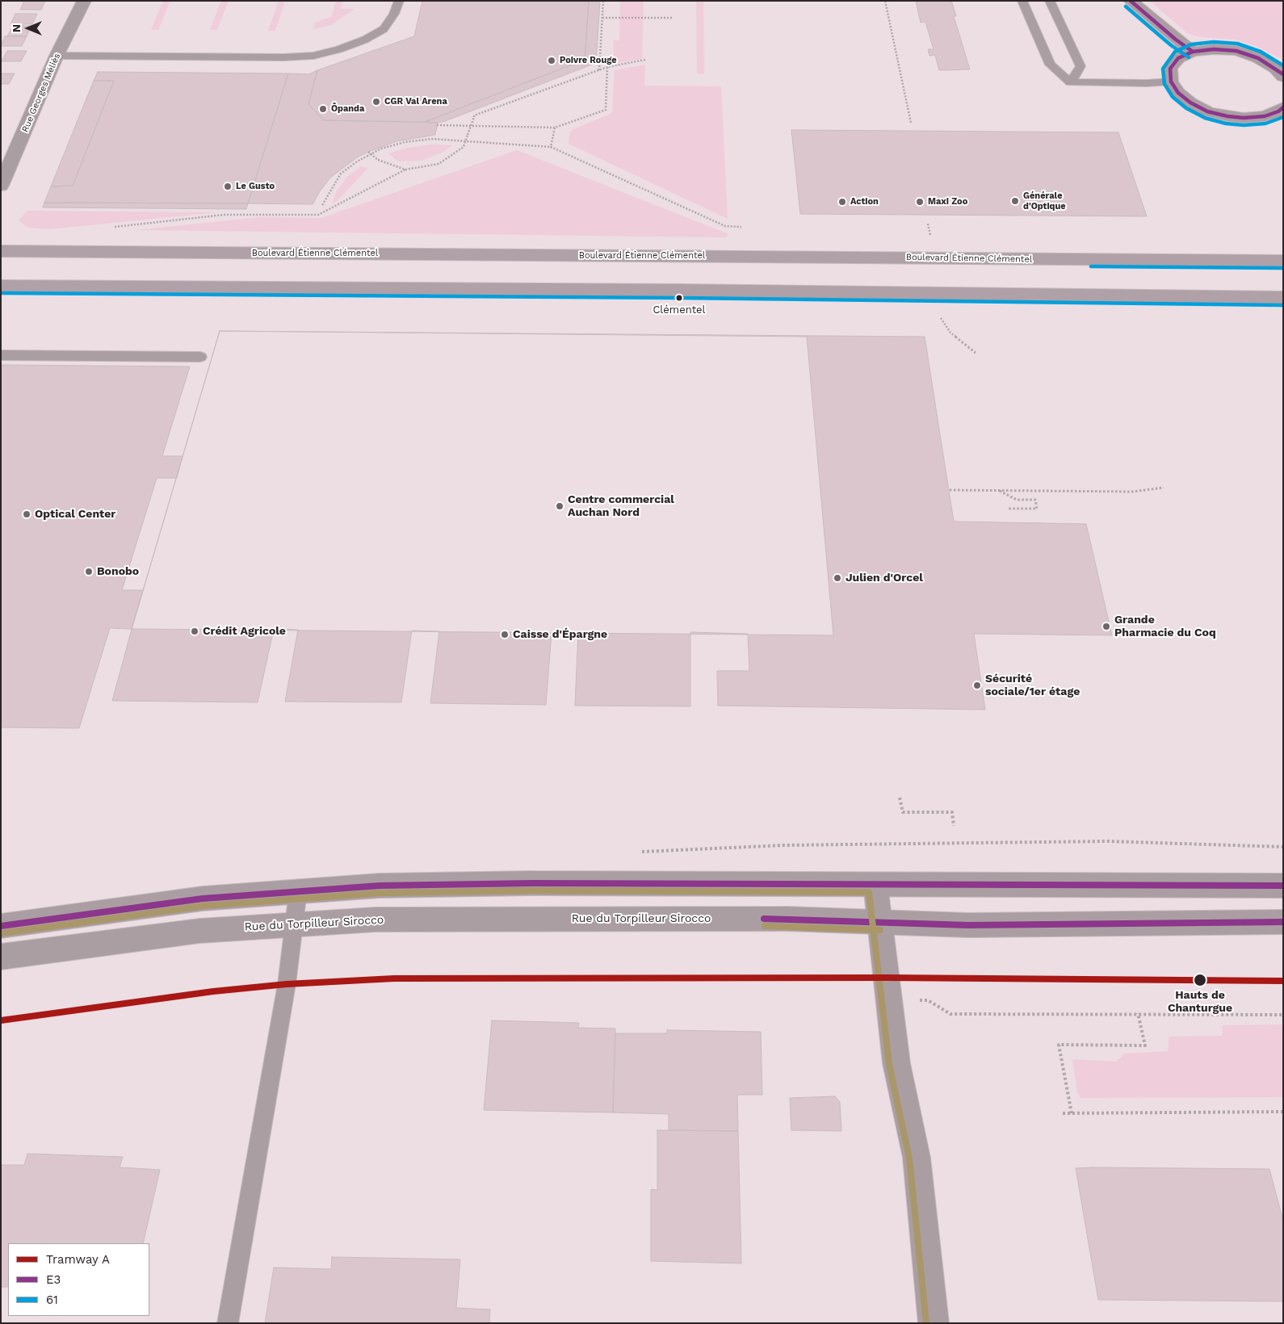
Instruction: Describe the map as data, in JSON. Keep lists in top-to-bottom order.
{
  "streets": {
    "main road": ["Boulevard Étienne Clémentel"],
    "street": ["Rue Georges Méliès", "Rue du Torpilleur Sirocco"]
  },
  "places": [
    "Poivre Rouge",
    "CGR Val Arena",
    "Ôpanda",
    "Le Gusto",
    "Générale d'Optique",
    "Action",
    "Maxi Zoo",
    "Clémentel",
    "Centre commercial Auchan Nord",
    "Optical Center",
    "Bonobo",
    "Julien d'Orcel",
    "Grande Pharmacie du Coq",
    "Crédit Agricole",
    "Caisse d'Épargne",
    "Sécurité sociale/1er étage",
    "Hauts de Chanturgue"
  ],
  "lines": ["transit line E3", "transit line 61", "tram line A"],
  "legend": ["Tramway A", "E3", "61"],
  "north": "left"
}
